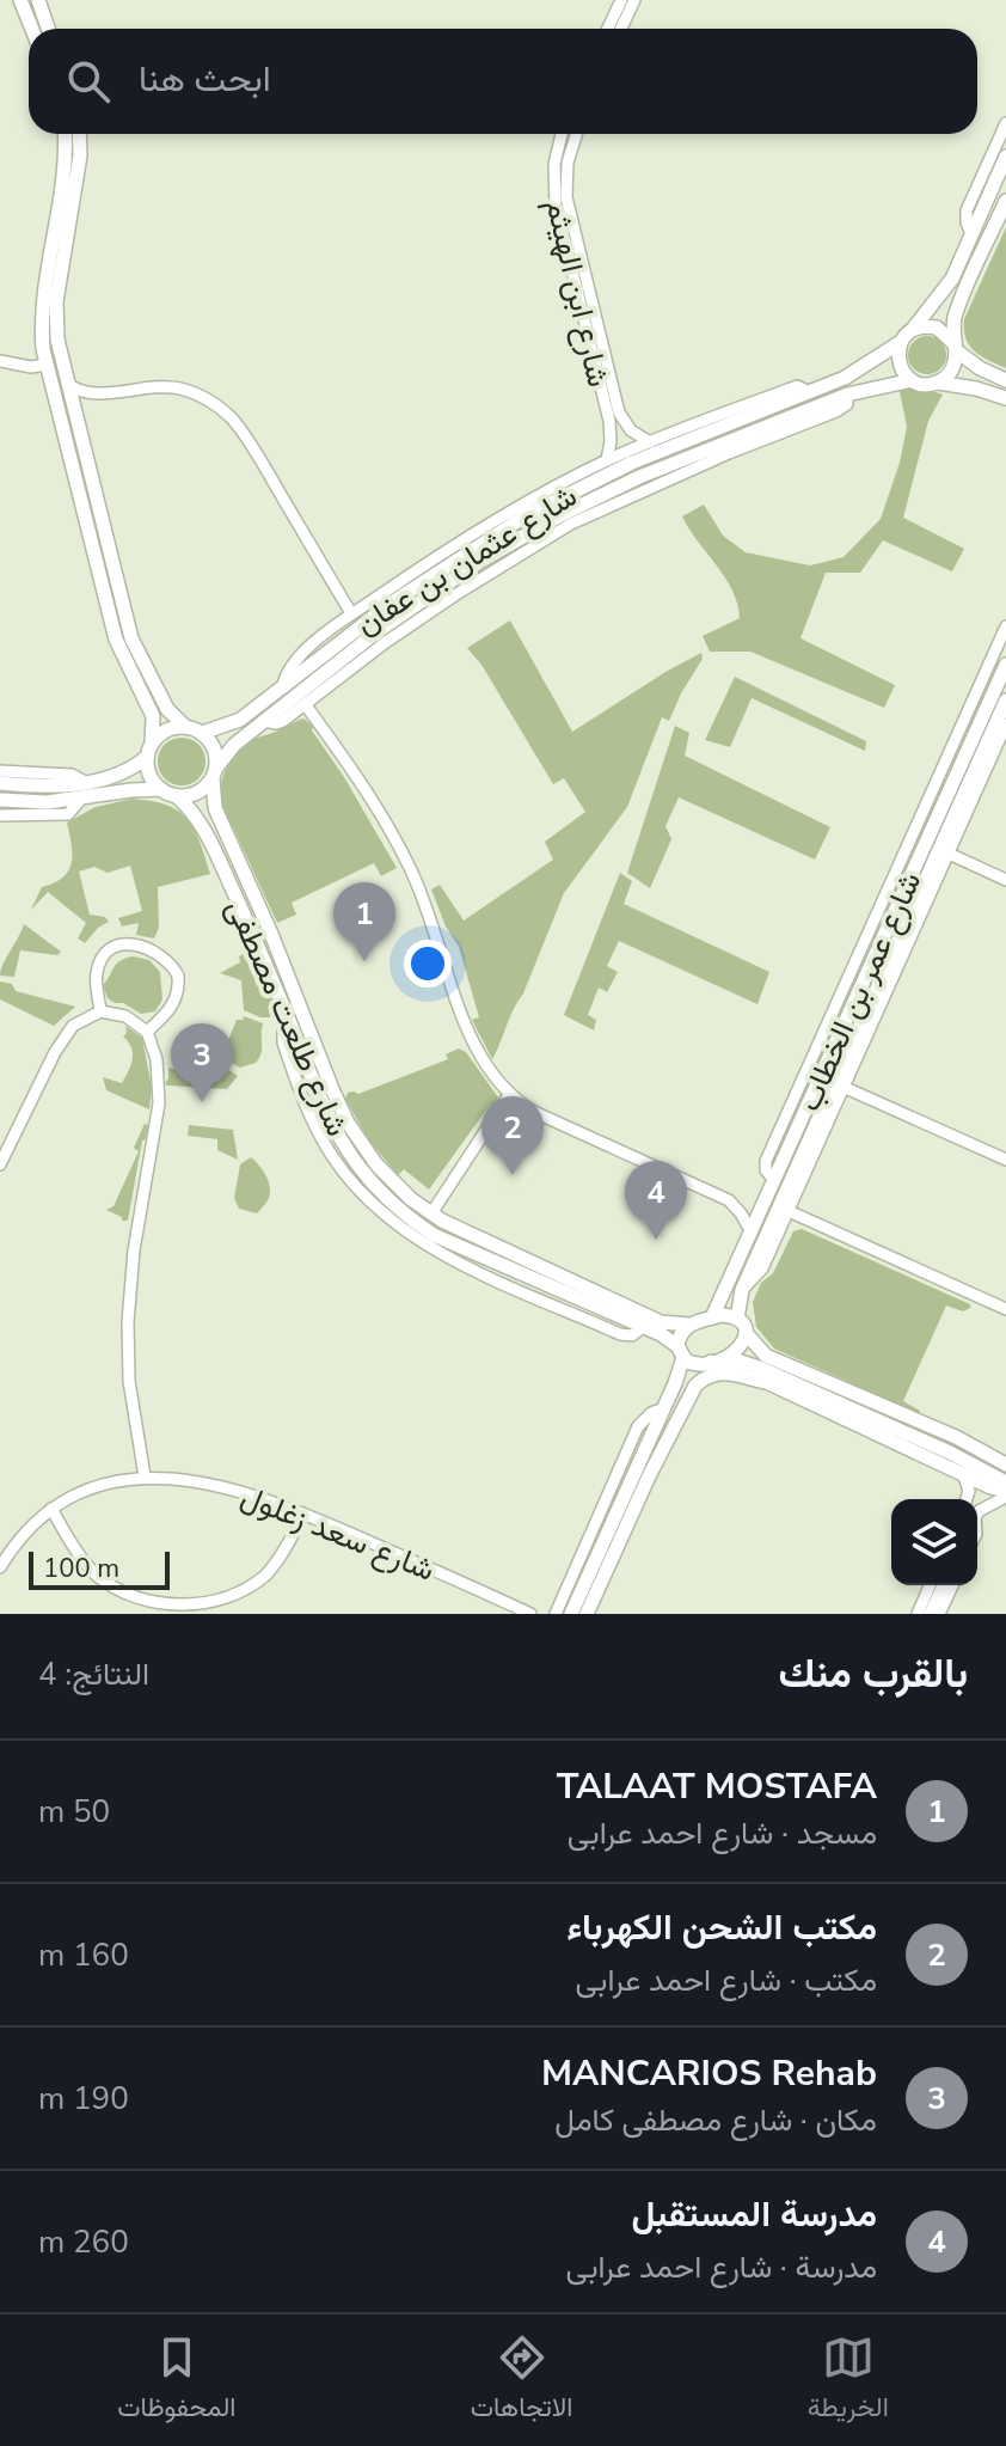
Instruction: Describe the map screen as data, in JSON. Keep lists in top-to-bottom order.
{
  "streets": {
    "street": [
      "شارع ابن الهيثم",
      "شارع عثمان بن عفان",
      "شارع عمر بن الخطاب",
      "شارع طلعت مصطفى",
      "شارع سعد زغلول"
    ]
  },
  "crossings": [
    ["شارع عثمان بن عفان", "شارع طلعت مصطفى"],
    ["شارع عمر بن الخطاب", "شارع طلعت مصطفى"]
  ],
  "scale_bar": "100 m",
  "page": {
    "search": "ابحث هنا",
    "pins": [
      "1",
      "3",
      "2",
      "4"
    ],
    "scale": "100 m",
    "heading": ["بالقرب منك", "النتائج: 4"],
    "list": [
      {
        "mark": "1",
        "name": "TALAAT MOSTAFA",
        "note": "مسجد · شارع احمد عرابى",
        "value": "50 m"
      },
      {
        "mark": "2",
        "name": "مكتب الشحن الكهرباء",
        "note": "مكتب · شارع احمد عرابى",
        "value": "160 m"
      },
      {
        "mark": "3",
        "name": "MANCARIOS Rehab",
        "note": "مكان · شارع مصطفى كامل",
        "value": "190 m"
      },
      {
        "mark": "4",
        "name": "مدرسة المستقبل",
        "note": "مدرسة · شارع احمد عرابى",
        "value": "260 m"
      }
    ],
    "nav": ["الخريطة", "الاتجاهات", "المحفوظات"]
  }
}
